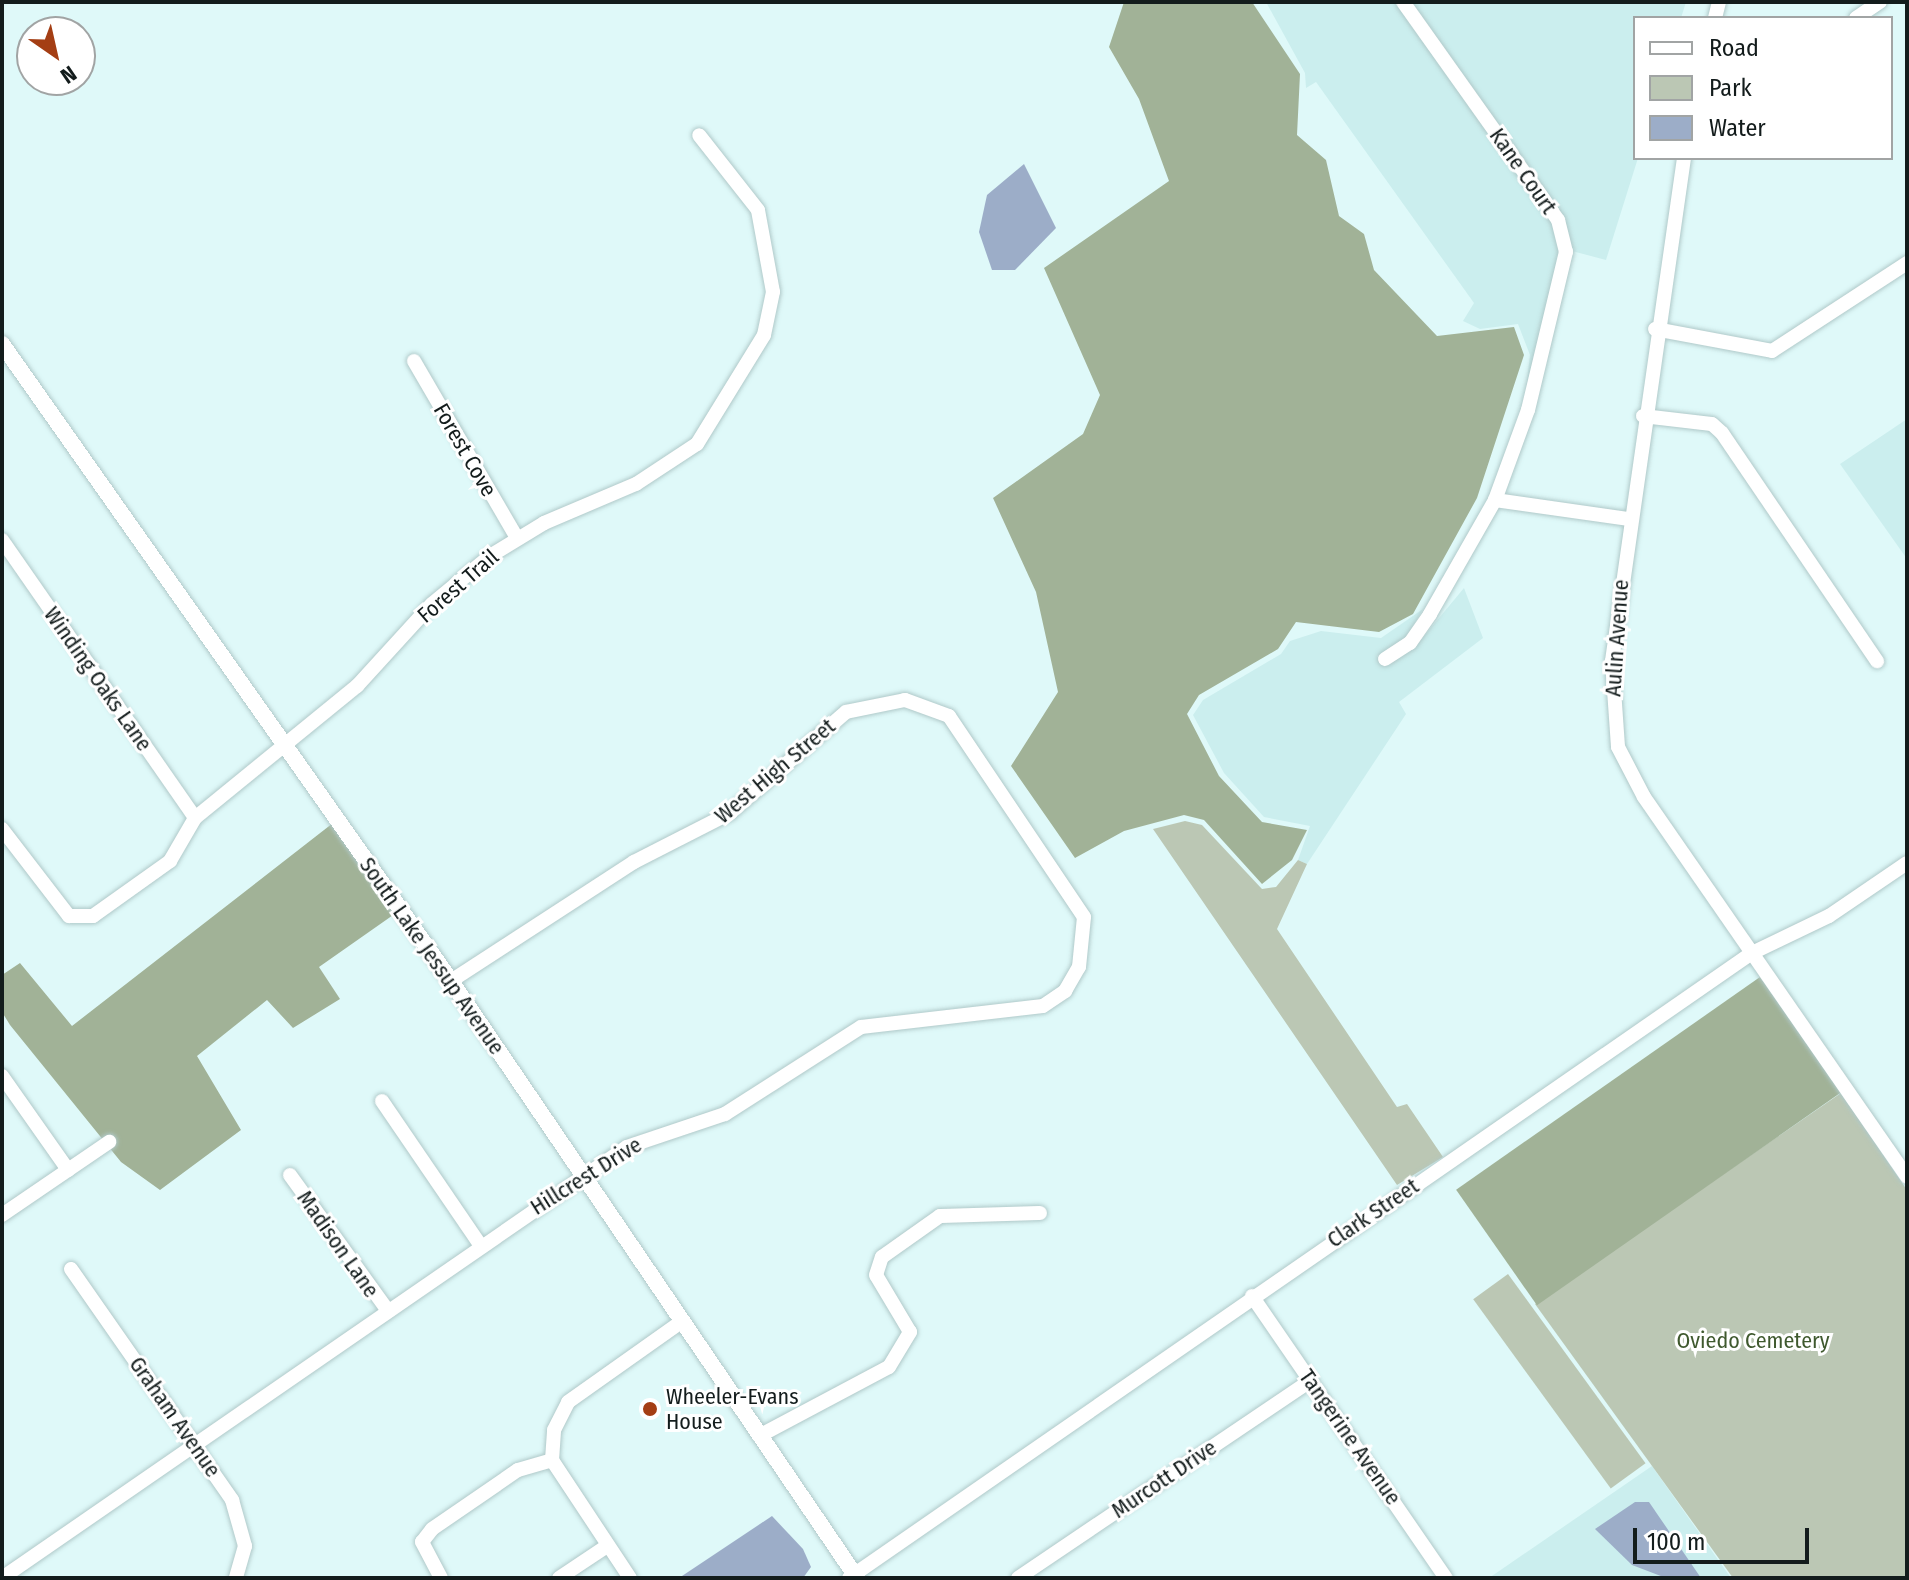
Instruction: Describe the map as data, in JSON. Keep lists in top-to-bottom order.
{
  "streets": {
    "street": [
      "Kane Court",
      "Forest Cove",
      "Forest Trail",
      "Aulin Avenue",
      "Winding Oaks Lane",
      "West High Street",
      "South Lake Jessup Avenue",
      "Hillcrest Drive",
      "Clark Street",
      "Madison Lane",
      "Graham Avenue",
      "Tangerine Avenue",
      "Murcott Drive"
    ]
  },
  "crossings": [
    ["Forest Cove", "Forest Trail"],
    ["Forest Trail", "Winding Oaks Lane"],
    ["Forest Trail", "South Lake Jessup Avenue"],
    ["Aulin Avenue", "Clark Street"],
    ["West High Street", "South Lake Jessup Avenue"],
    ["West High Street", "Hillcrest Drive"],
    ["South Lake Jessup Avenue", "Hillcrest Drive"],
    ["South Lake Jessup Avenue", "Clark Street"],
    ["Hillcrest Drive", "Madison Lane"],
    ["Hillcrest Drive", "Graham Avenue"],
    ["Clark Street", "Tangerine Avenue"],
    ["Tangerine Avenue", "Murcott Drive"]
  ],
  "parks": ["Oviedo Cemetery"],
  "places": ["Wheeler-Evans House"],
  "legend": ["Road", "Park", "Water"],
  "scale_bar": "100 m",
  "north": "bottom right"
}
